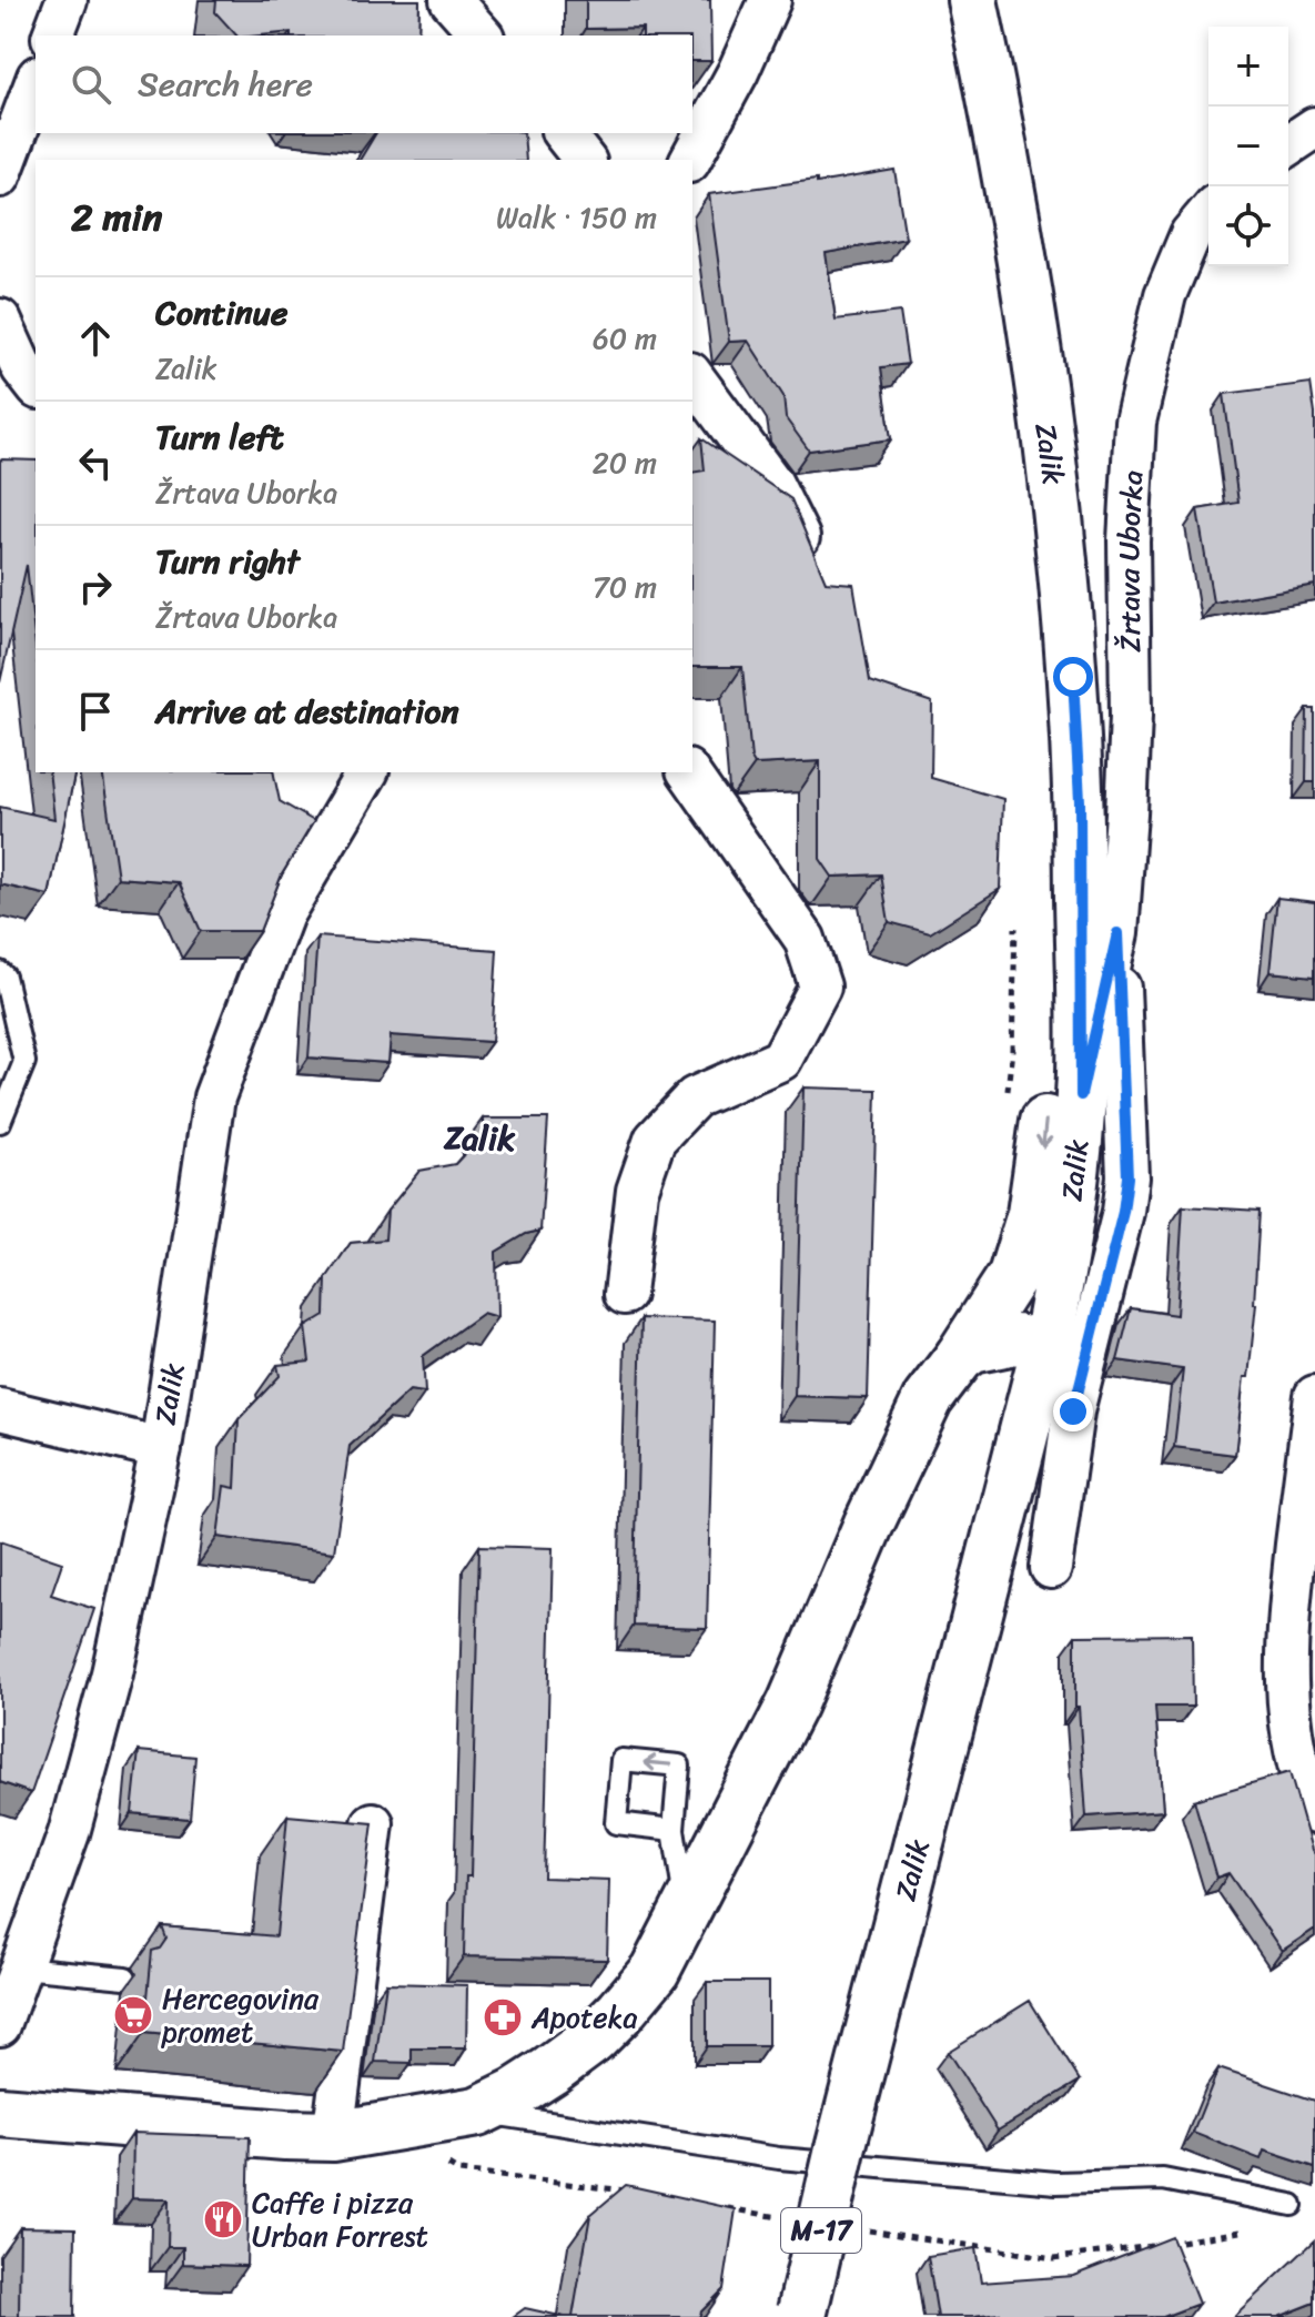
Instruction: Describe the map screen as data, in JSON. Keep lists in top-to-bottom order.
{
  "streets": {
    "main road": ["Zalik", "M-17"],
    "street": ["Žrtava Uborka"]
  },
  "crossings": [
    ["Zalik", "Žrtava Uborka"]
  ],
  "districts": ["Zalik"],
  "places": {
    "supermarket": ["Hercegovina promet"],
    "pharmacy": ["Apoteka"],
    "restaurant": ["Caffe i pizza Urban Forrest"]
  },
  "page": {
    "map_buttons": ["+", "−"],
    "search": "Search here",
    "heading": ["2 min", "Walk · 150 m"],
    "list": [
      ["Continue", "Zalik", "60 m"],
      ["Turn left", "Žrtava Uborka", "20 m"],
      ["Turn right", "Žrtava Uborka", "70 m"],
      "Arrive at destination"
    ]
  }
}
